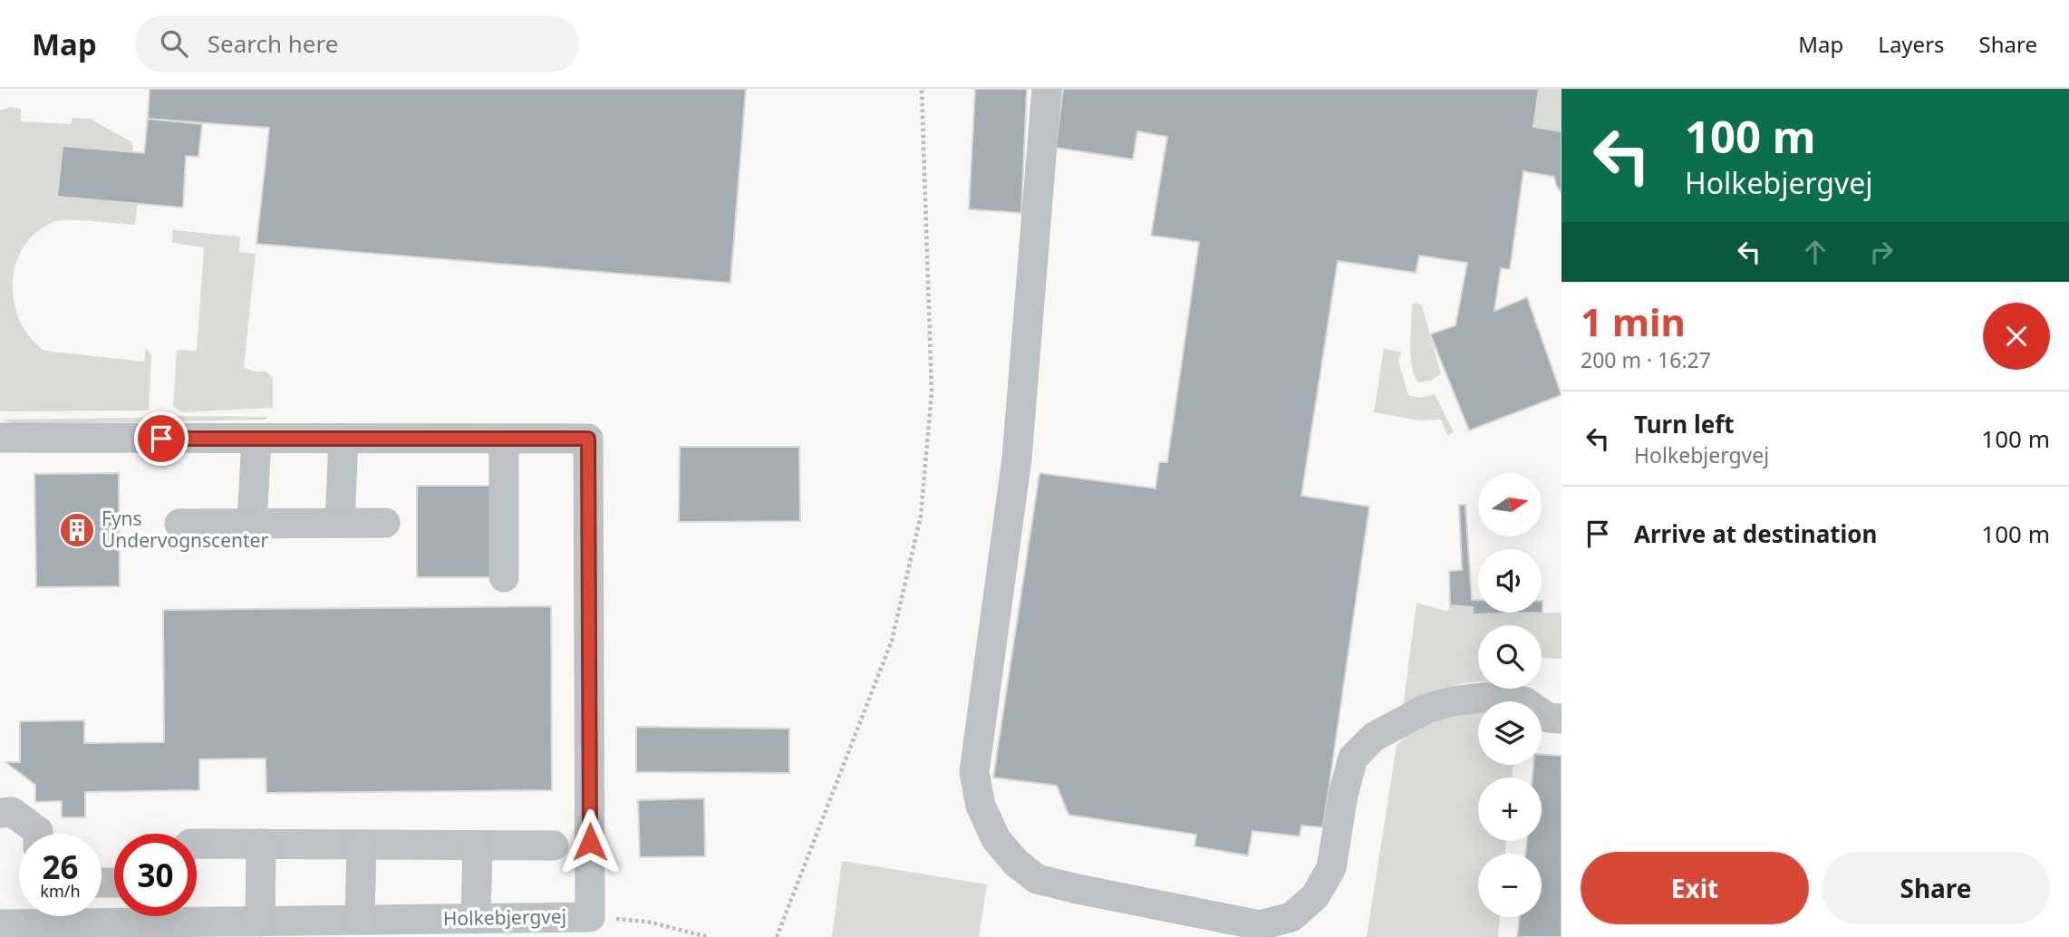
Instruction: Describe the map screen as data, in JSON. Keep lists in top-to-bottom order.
{
  "streets": {
    "street": ["Holkebjergvej"]
  },
  "places": {
    "building": ["Fyns Undervognscenter"]
  },
  "north": "right",
  "page": {
    "header": "Map",
    "search": "Search here",
    "nav": ["Map", "Layers", "Share"],
    "turn": ["100 m", "Holkebjergvej"],
    "heading": ["1 min", "200 m · 16:27"],
    "list": [
      {
        "name": "Turn left",
        "note": "Holkebjergvej",
        "value": "100 m"
      },
      {
        "name": "Arrive at destination",
        "value": "100 m"
      }
    ],
    "map_buttons": ["+", "−"],
    "speed": "26 km/h",
    "limit": "30",
    "buttons": ["Exit", "Share"]
  }
}
